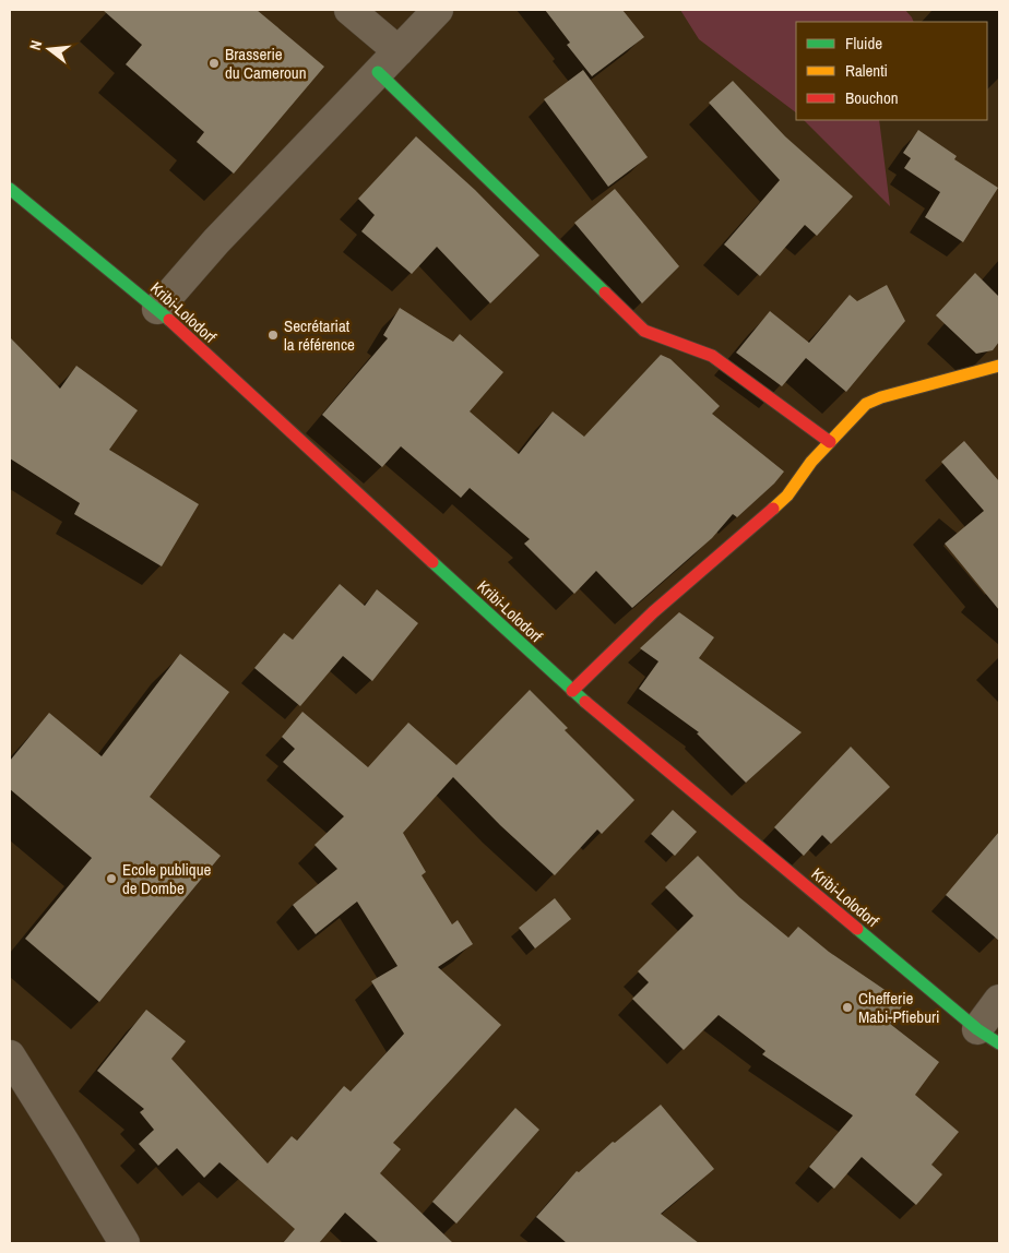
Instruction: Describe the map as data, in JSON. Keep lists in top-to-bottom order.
{
  "streets": {
    "main road": ["Kribi-Lolodorf"]
  },
  "places": [
    "Brasserie du Cameroun",
    "Secrétariat la référence",
    "Ecole publique de Dombe",
    "Chefferie Mabi-Pfieburi"
  ],
  "legend": ["Fluide", "Ralenti", "Bouchon"],
  "north": "left"
}
